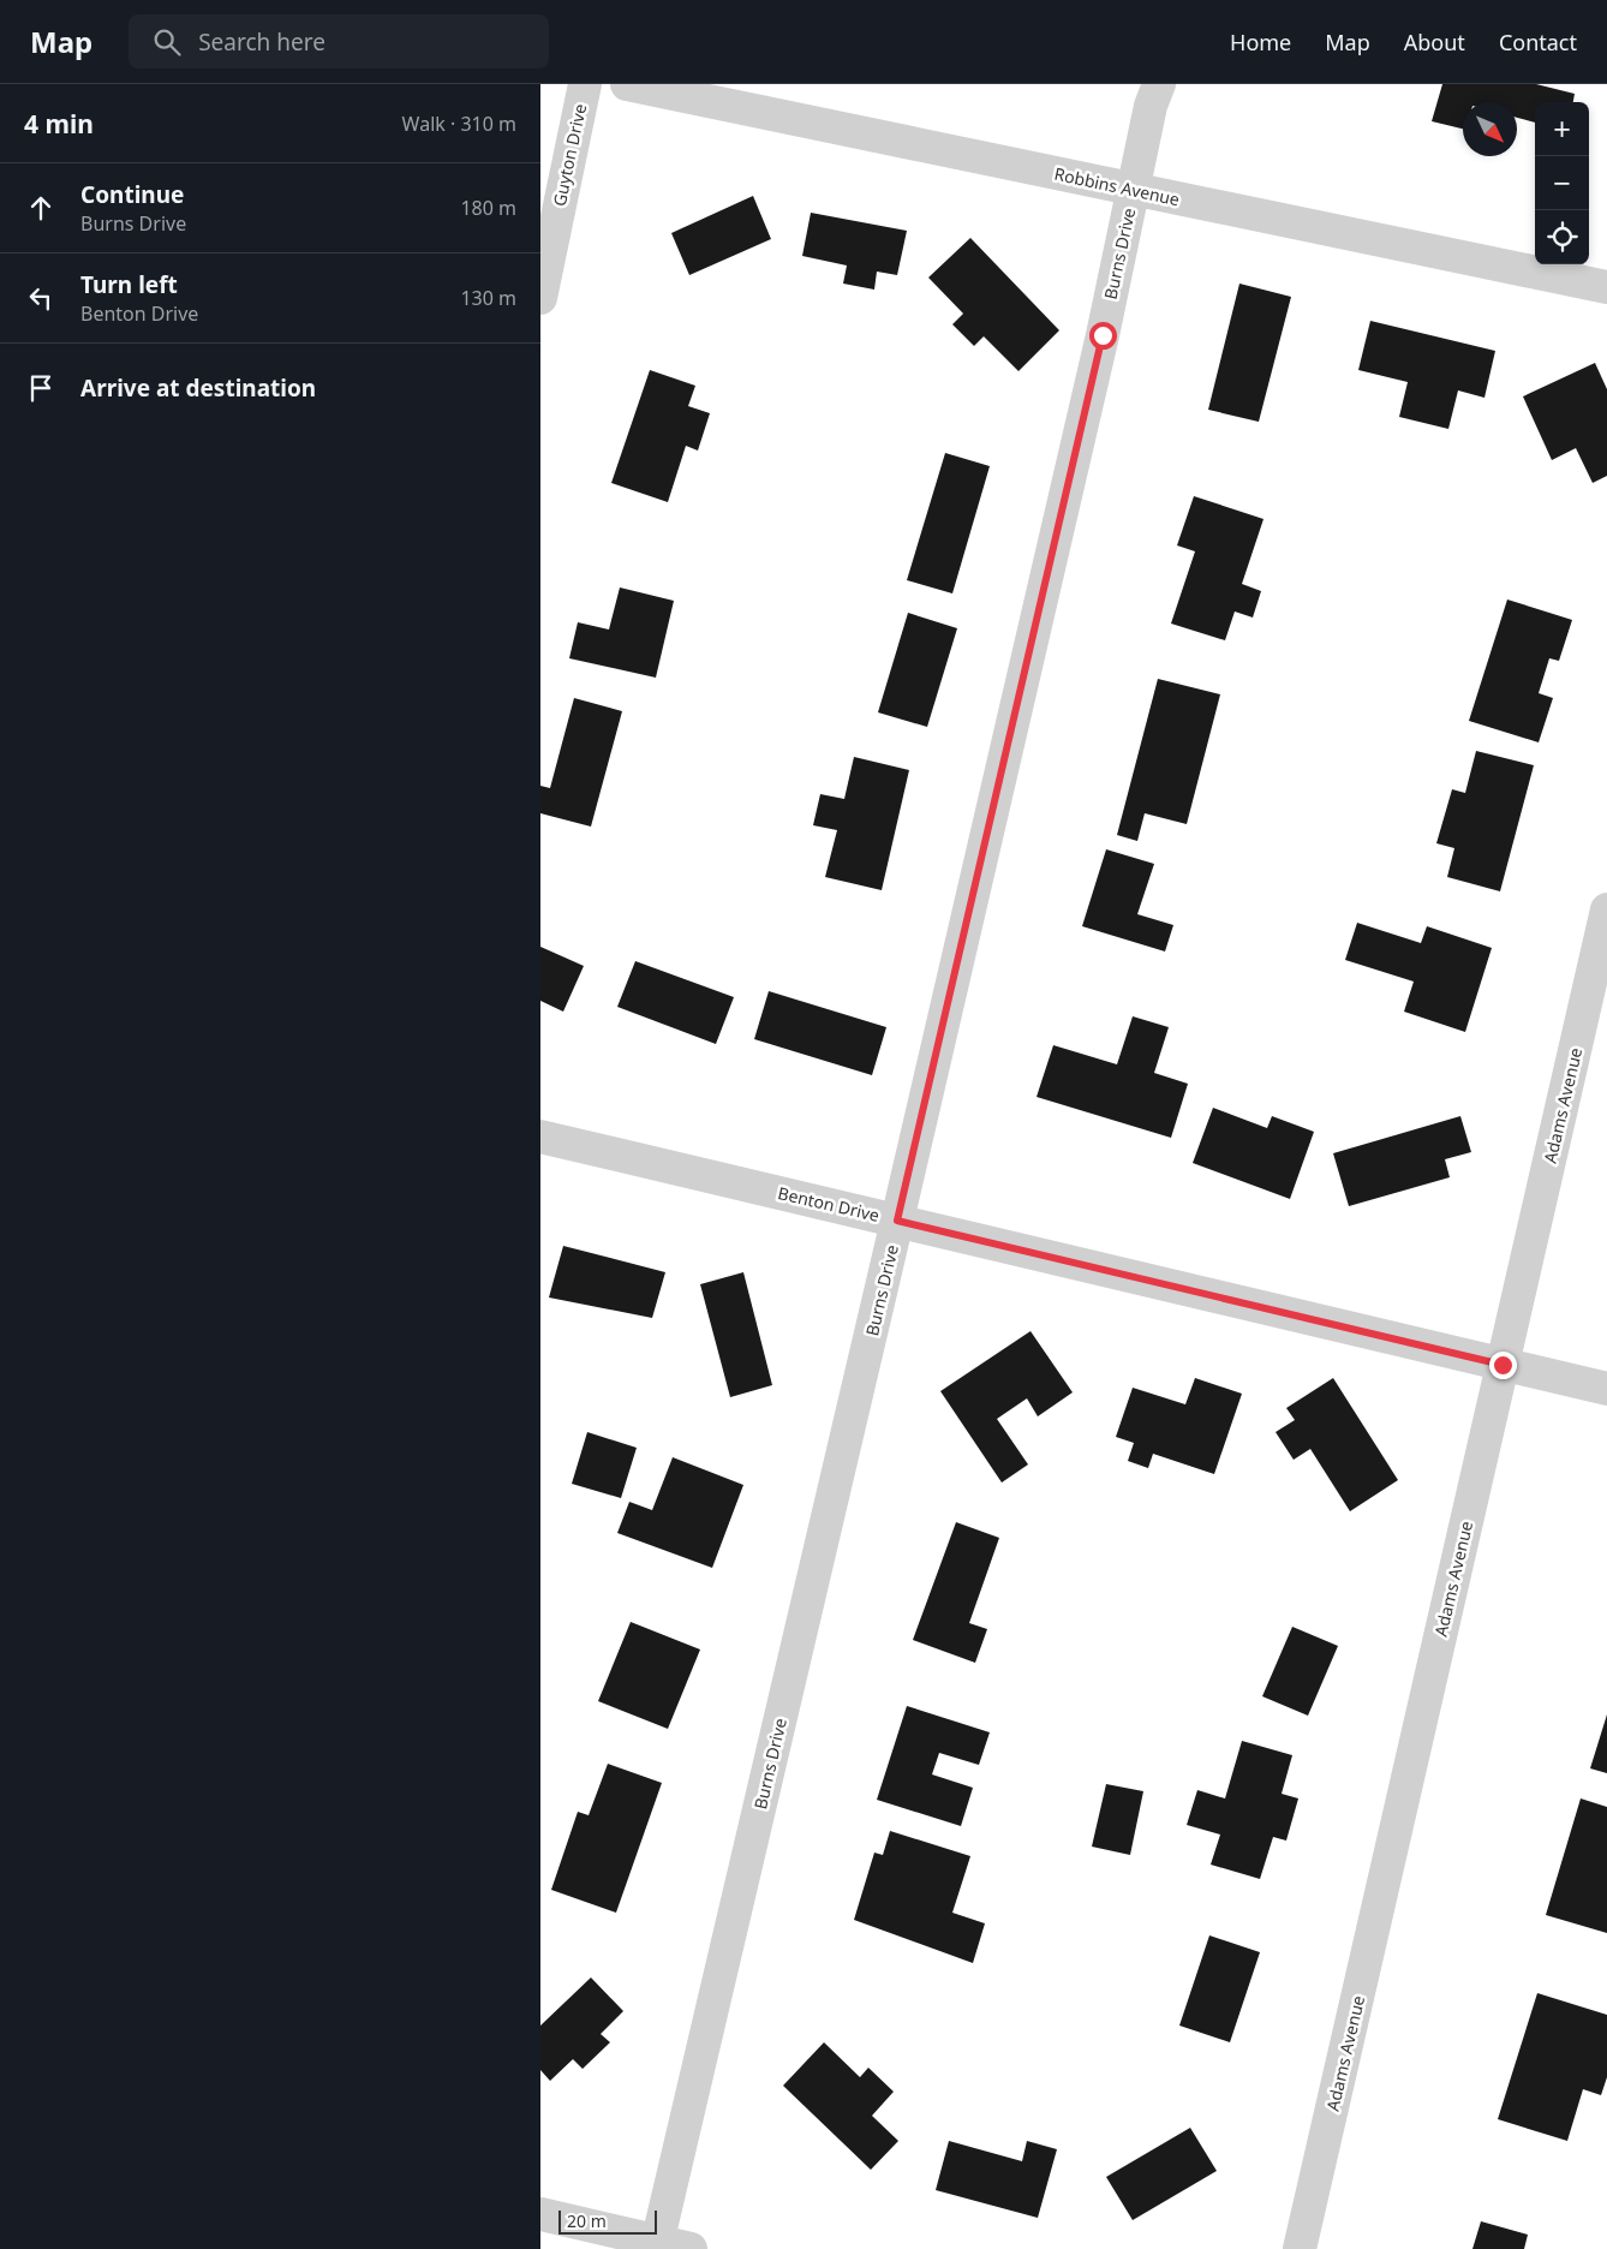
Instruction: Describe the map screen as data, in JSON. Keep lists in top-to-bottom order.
{
  "streets": {
    "street": [
      "Guyton Drive",
      "Robbins Avenue",
      "Burns Drive",
      "Adams Avenue",
      "Benton Drive"
    ]
  },
  "crossings": [
    ["Robbins Avenue", "Burns Drive"],
    ["Burns Drive", "Benton Drive"],
    ["Adams Avenue", "Benton Drive"]
  ],
  "scale_bar": "20 m",
  "north": "bottom right",
  "page": {
    "header": "Map",
    "search": "Search here",
    "nav": [
      "Home",
      "Map",
      "About",
      "Contact"
    ],
    "heading": ["4 min", "Walk · 310 m"],
    "map_buttons": ["+", "−"],
    "list": [
      ["Continue", "Burns Drive", "180 m"],
      ["Turn left", "Benton Drive", "130 m"],
      "Arrive at destination"
    ],
    "scale": "20 m"
  }
}
